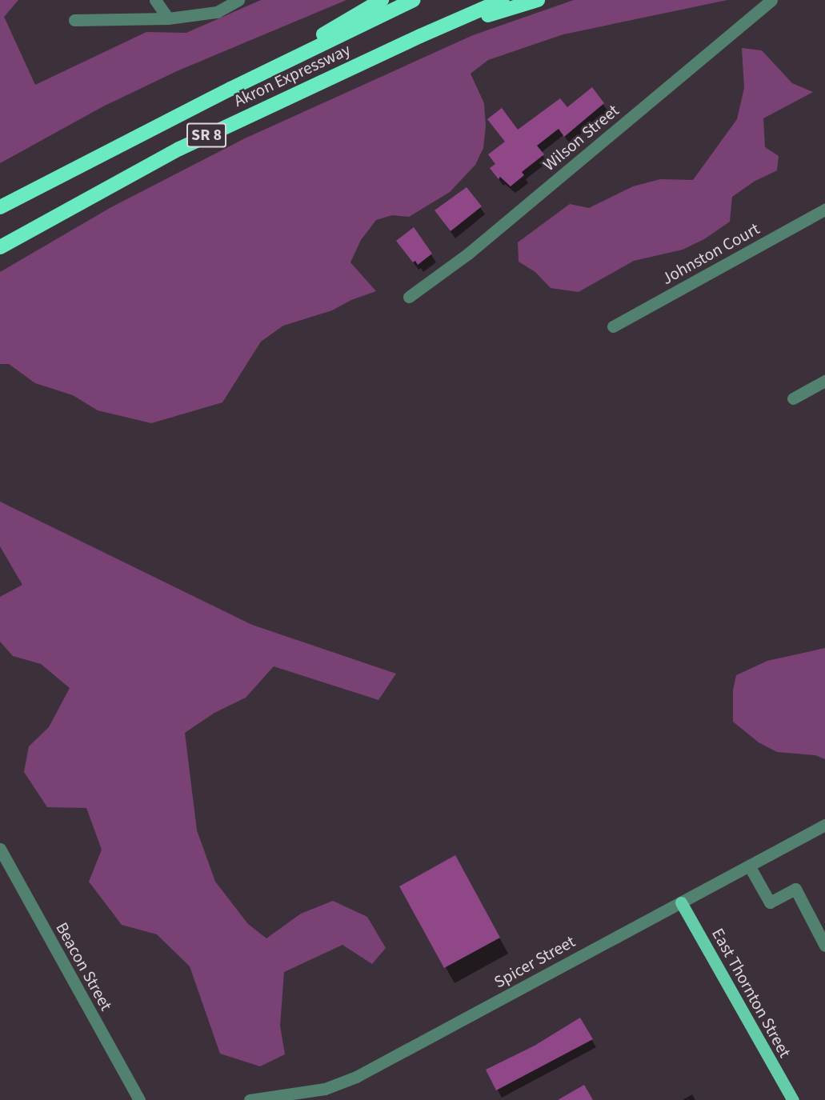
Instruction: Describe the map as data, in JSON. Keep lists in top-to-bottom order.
{
  "streets": {
    "highway": ["Akron Expressway", "SR 8"],
    "main road": ["East Thornton Street"],
    "street": [
      "Wilson Street",
      "Johnston Court",
      "Spicer Street",
      "Beacon Street"
    ]
  },
  "crossings": [
    ["Spicer Street", "East Thornton Street"]
  ]
}
